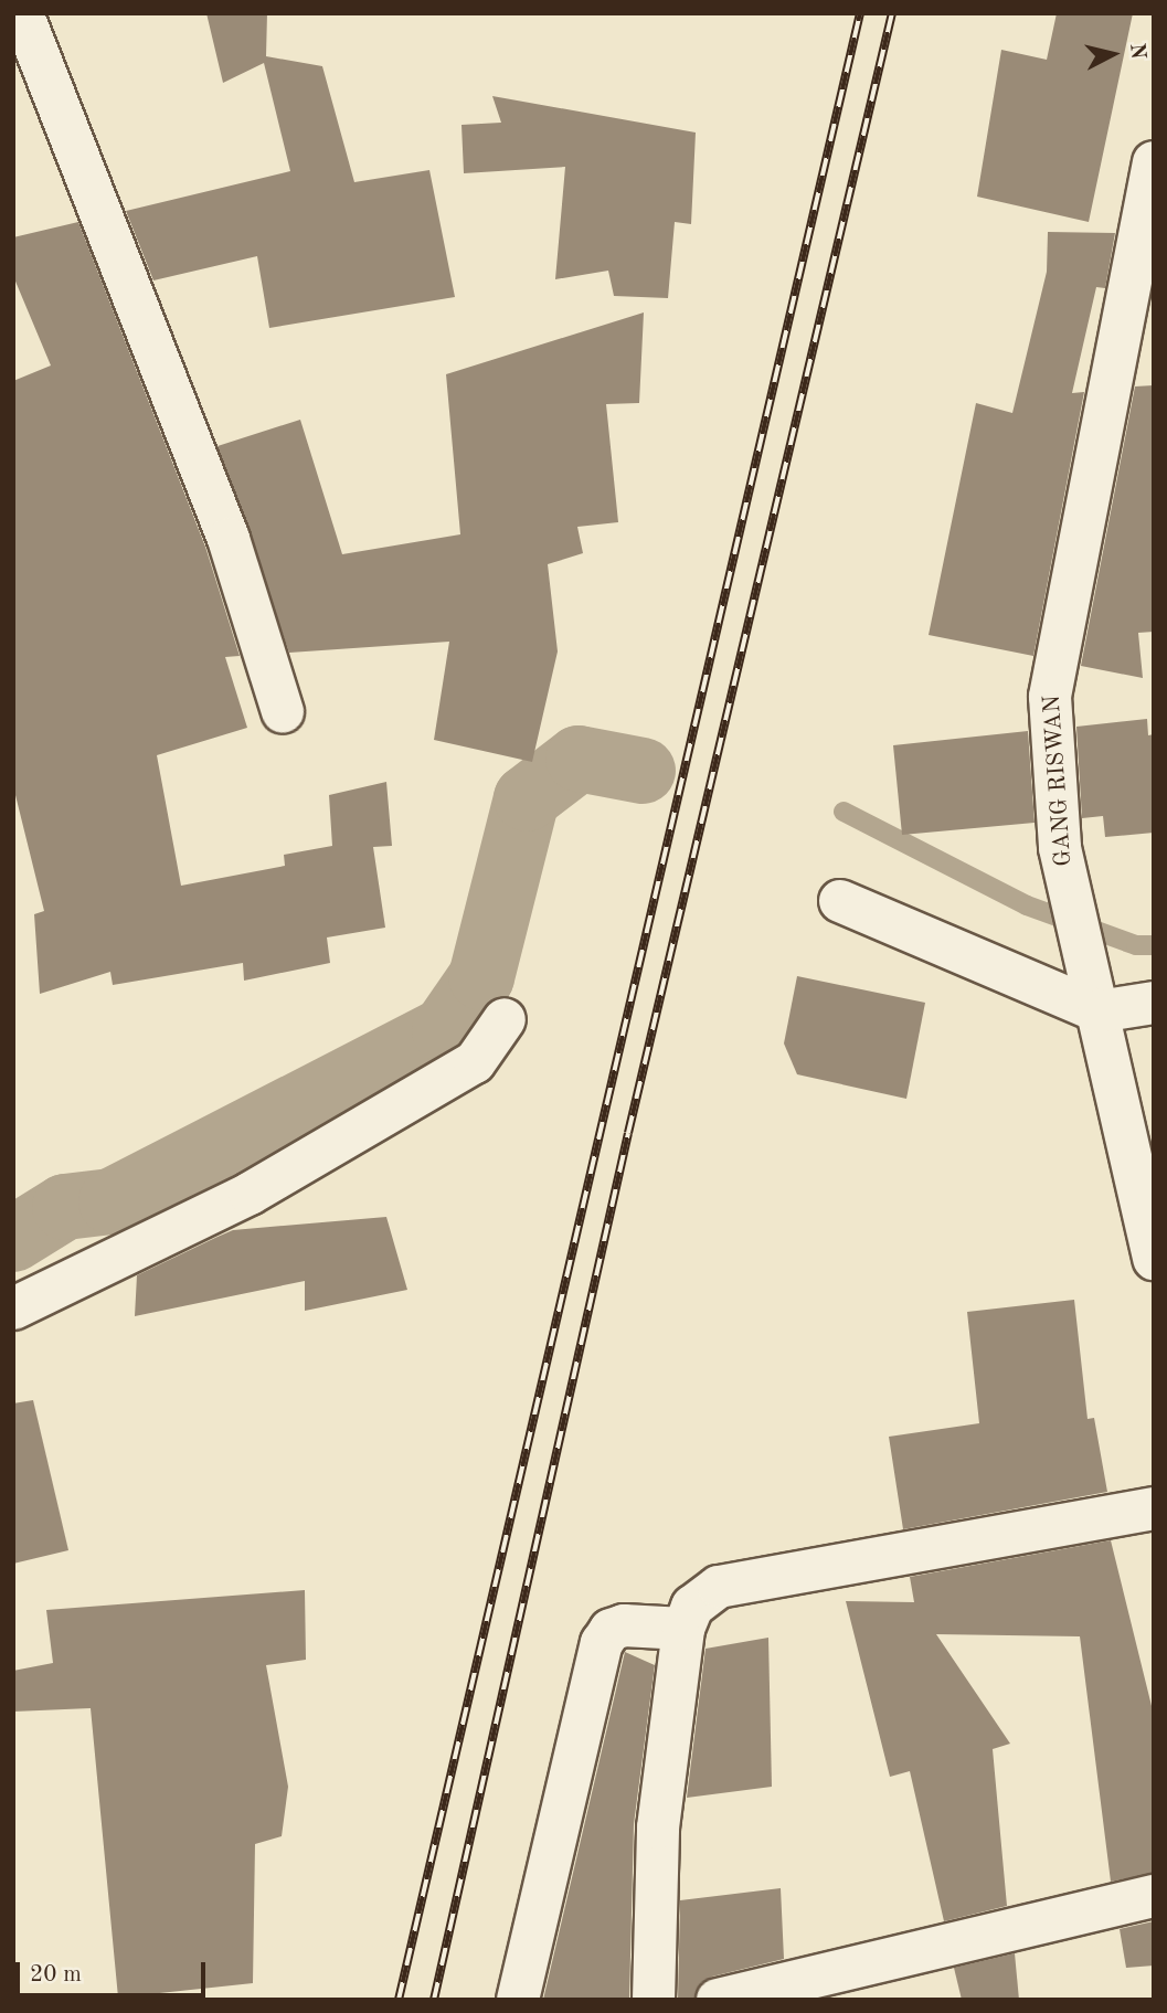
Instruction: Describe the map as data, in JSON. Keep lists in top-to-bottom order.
{
  "streets": {
    "street": ["GANG RISWAN"]
  },
  "scale_bar": "20 m",
  "north": "right"
}
